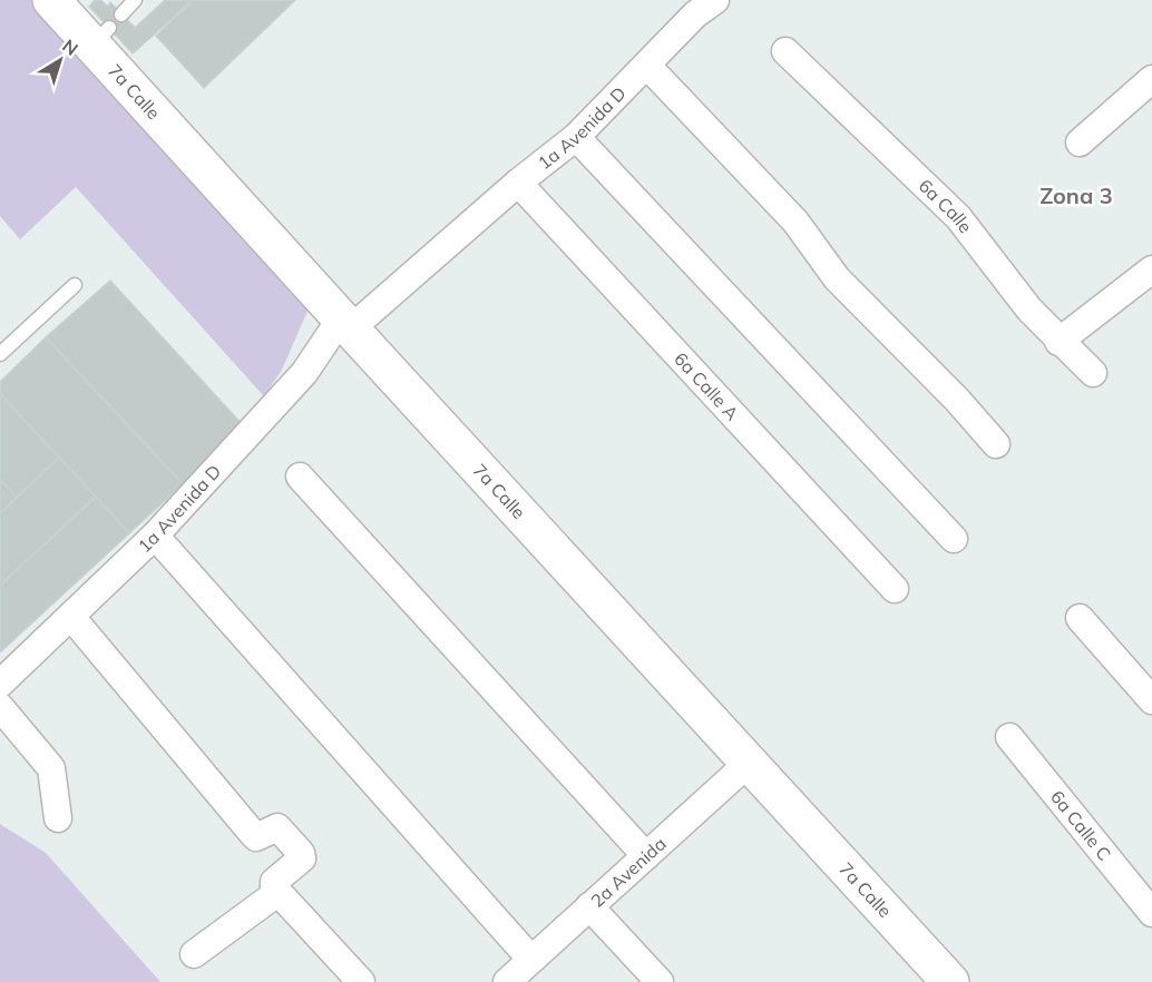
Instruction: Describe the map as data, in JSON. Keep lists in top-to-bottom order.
{
  "streets": {
    "street": [
      "7a Calle",
      "1a Avenida D",
      "6a Calle",
      "6a Calle A",
      "6a Calle C",
      "2a Avenida"
    ]
  },
  "crossings": [
    ["7a Calle", "1a Avenida D"],
    ["7a Calle", "2a Avenida"],
    ["1a Avenida D", "6a Calle A"]
  ],
  "districts": ["Zona 3"],
  "north": "top right"
}
